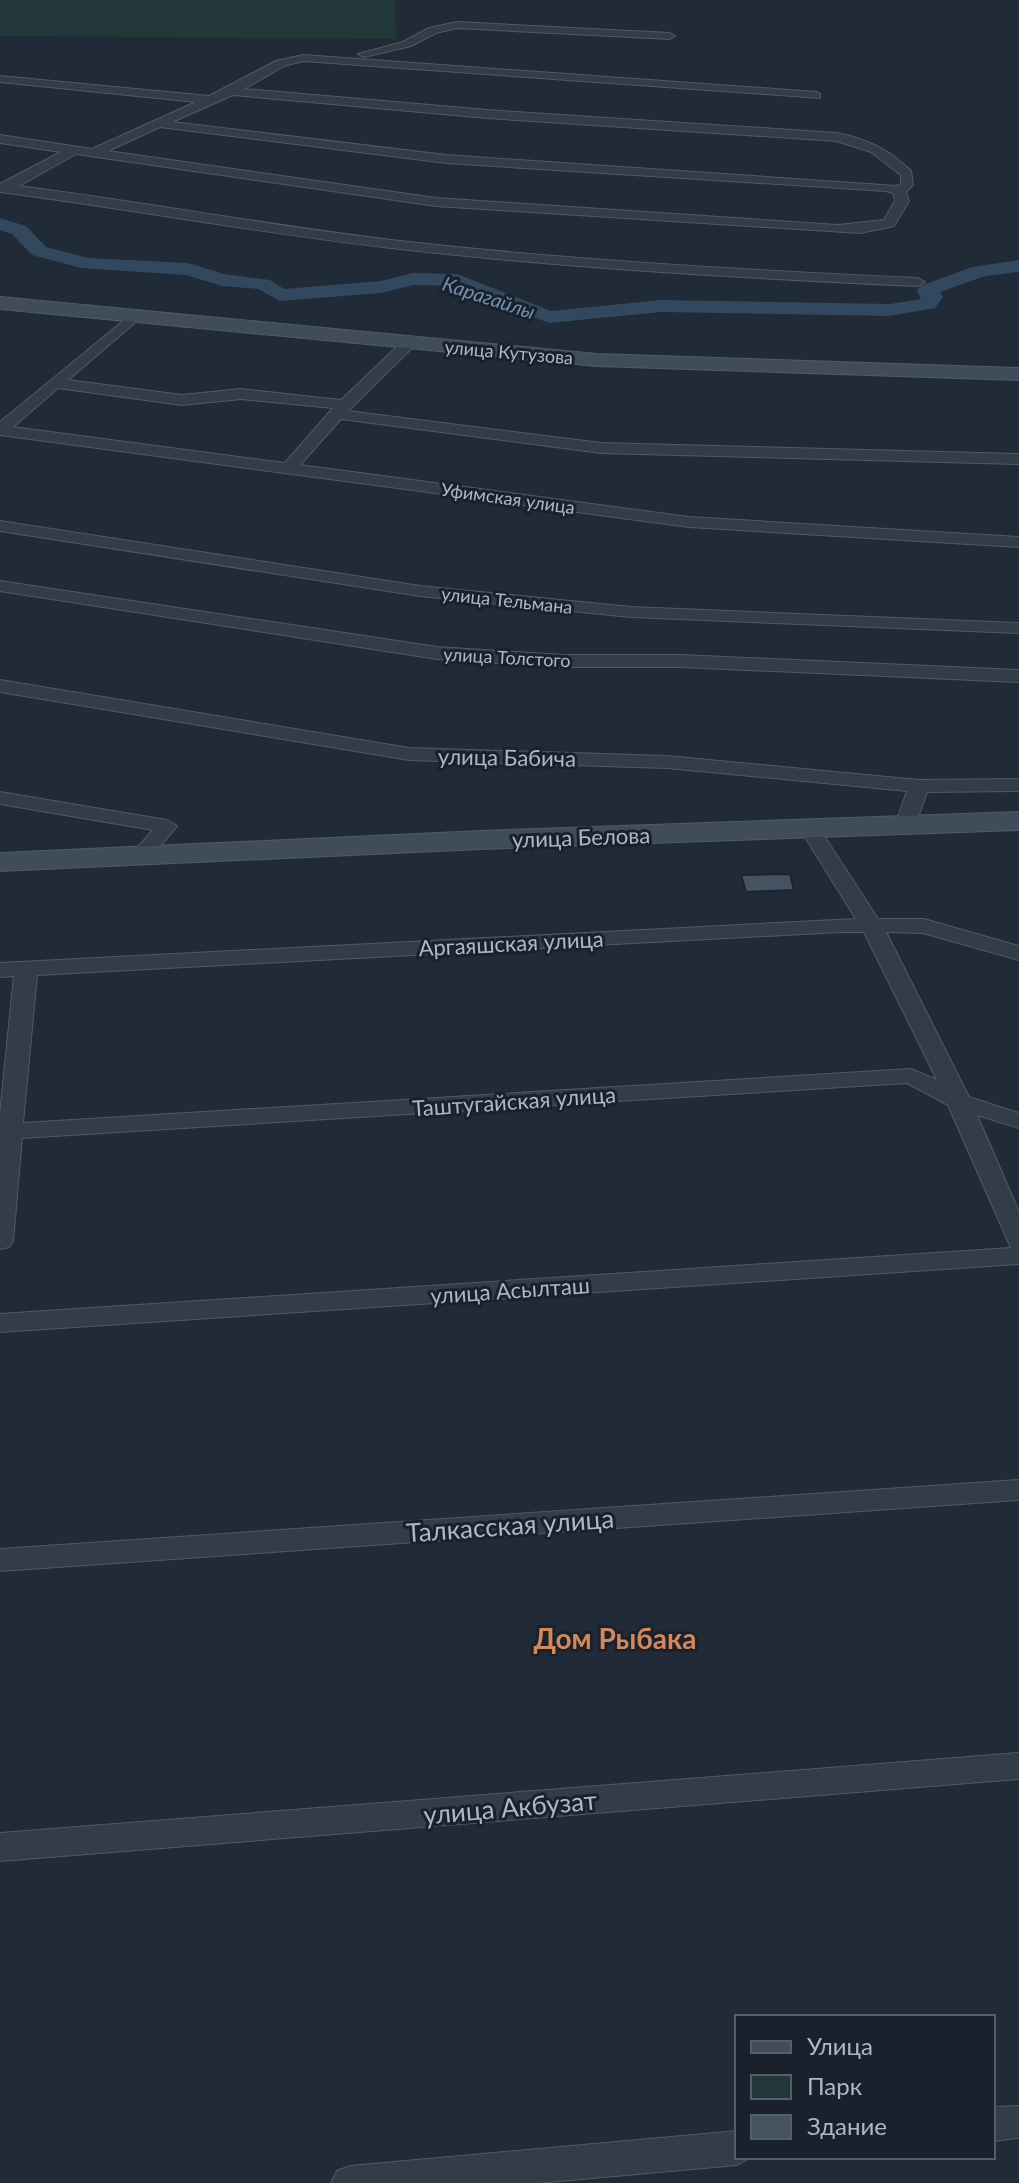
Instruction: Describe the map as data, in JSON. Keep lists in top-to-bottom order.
{
  "streets": {
    "main road": ["улица Кутузова", "улица Белова"],
    "street": [
      "Уфимская улица",
      "улица Тельмана",
      "улица Толстого",
      "улица Бабича",
      "Аргаяшская улица",
      "Таштугайская улица",
      "улица Асылташ",
      "Талкасская улица",
      "улица Акбузат"
    ]
  },
  "districts": ["Дом Рыбака"],
  "water": ["Карагайлы"],
  "legend": ["Улица", "Парк", "Здание"]
}
